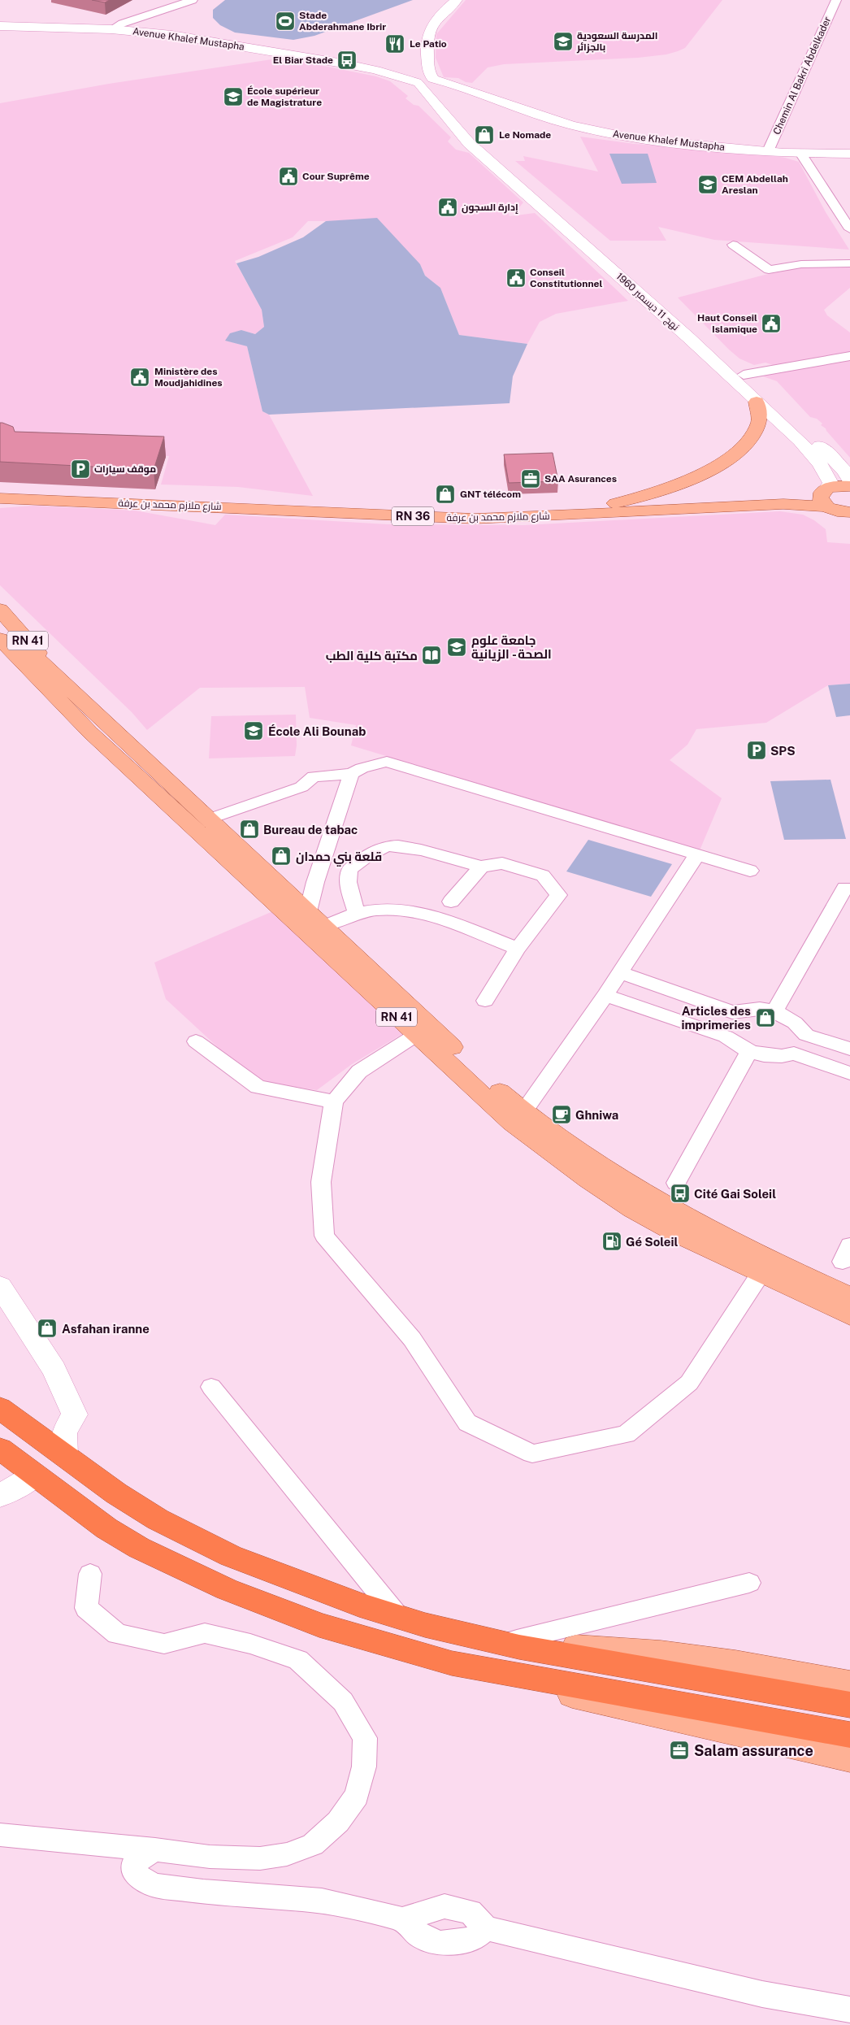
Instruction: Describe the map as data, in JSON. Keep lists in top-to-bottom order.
{
  "streets": {
    "main road": [
      "Avenue Khalef Mustapha",
      "نهج 11 ديسمبر 1960",
      "شارع ملازم محمد بن عرفة",
      "RN 36",
      "RN 41"
    ],
    "street": ["Chemin Al Bakri Abdelkader"]
  },
  "crossings": [
    ["Avenue Khalef Mustapha", "Chemin Al Bakri Abdelkader"],
    ["Avenue Khalef Mustapha", "نهج 11 ديسمبر 1960"],
    ["نهج 11 ديسمبر 1960", "شارع ملازم محمد بن عرفة"]
  ],
  "places": {
    "sports": ["Stade Abderahmane Ibrir"],
    "school or university": [
      "المدرسة السعودية بالجزائر",
      "École supérieur de Magistrature",
      "CEM Abdellah Areslan",
      "جامعة علوم الصحة - الزيانية",
      "École Ali Bounab"
    ],
    "restaurant": ["Le Patio"],
    "bus stop": ["El Biar Stade", "Cité Gai Soleil"],
    "shop": [
      "Le Nomade",
      "GNT télécom",
      "Bureau de tabac",
      "قلعة بني حمدان",
      "Articles des imprimeries",
      "Asfahan iranne"
    ],
    "public building": [
      "Cour Suprême",
      "إدارة السجون",
      "Conseil Constitutionnel",
      "Haut Conseil Islamique",
      "Ministère des Moudjahidines"
    ],
    "parking": ["موقف سيارات", "SPS"],
    "office": ["SAA Asurances", "Salam assurance"],
    "library": ["مكتبة كلية الطب"],
    "cafe": ["Ghniwa"],
    "fuel station": ["Gé Soleil"]
  }
}
